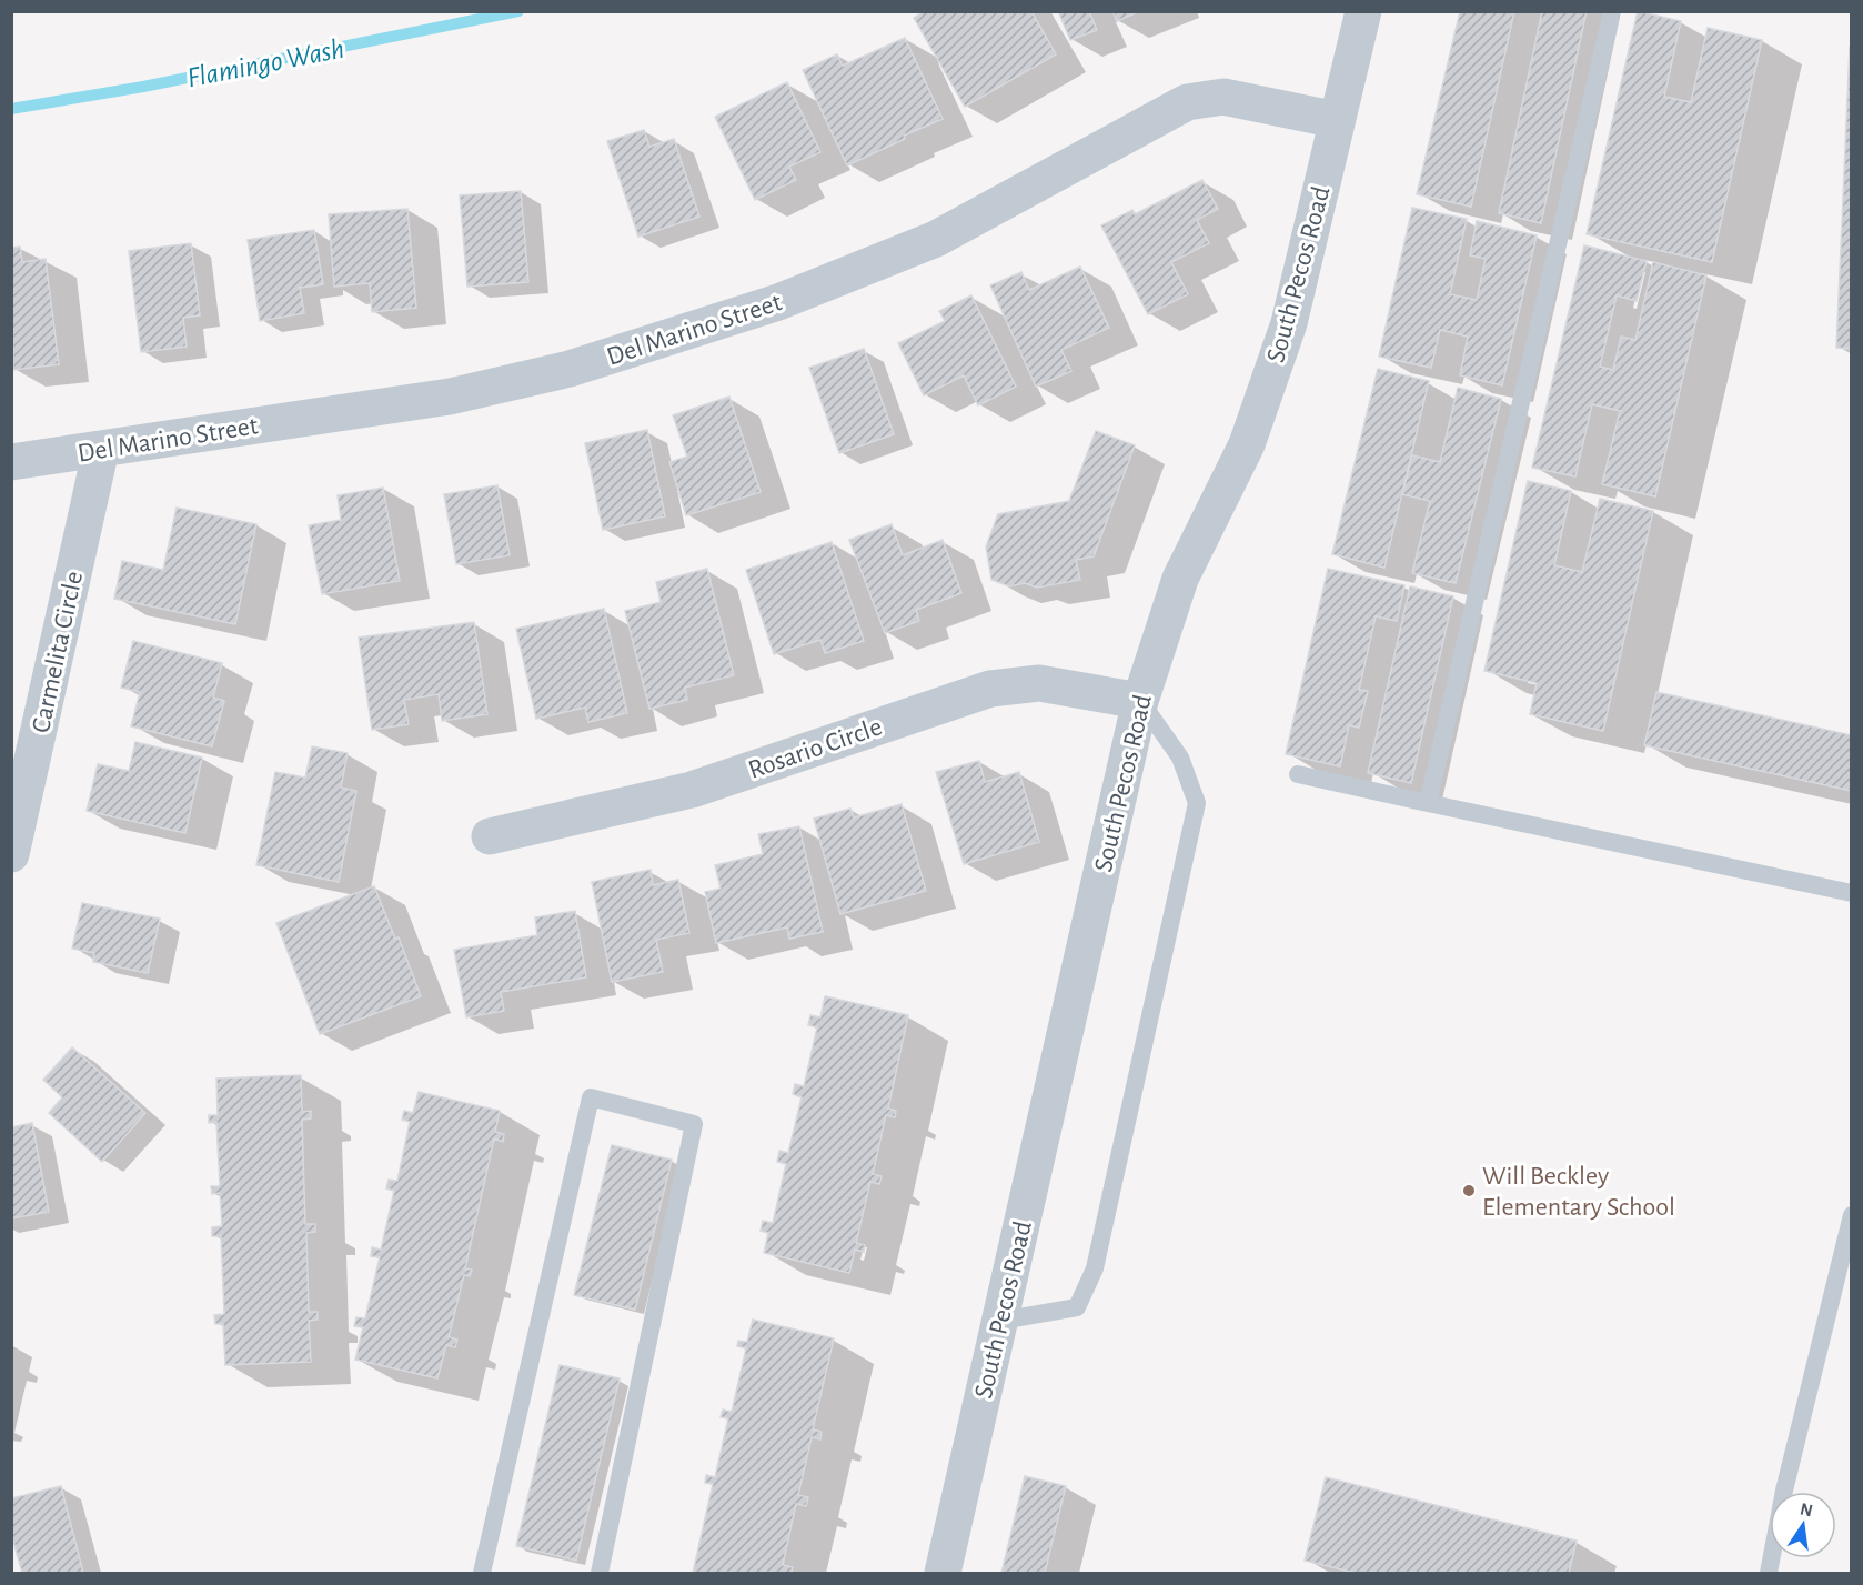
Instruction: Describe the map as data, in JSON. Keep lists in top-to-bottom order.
{
  "streets": {
    "street": [
      "South Pecos Road",
      "Del Marino Street",
      "Carmelita Circle",
      "Rosario Circle"
    ]
  },
  "crossings": [
    ["South Pecos Road", "Del Marino Street"],
    ["South Pecos Road", "Rosario Circle"],
    ["Del Marino Street", "Carmelita Circle"]
  ],
  "water": ["Flamingo Wash"],
  "places": ["Will Beckley Elementary School"],
  "north": "top"
}
